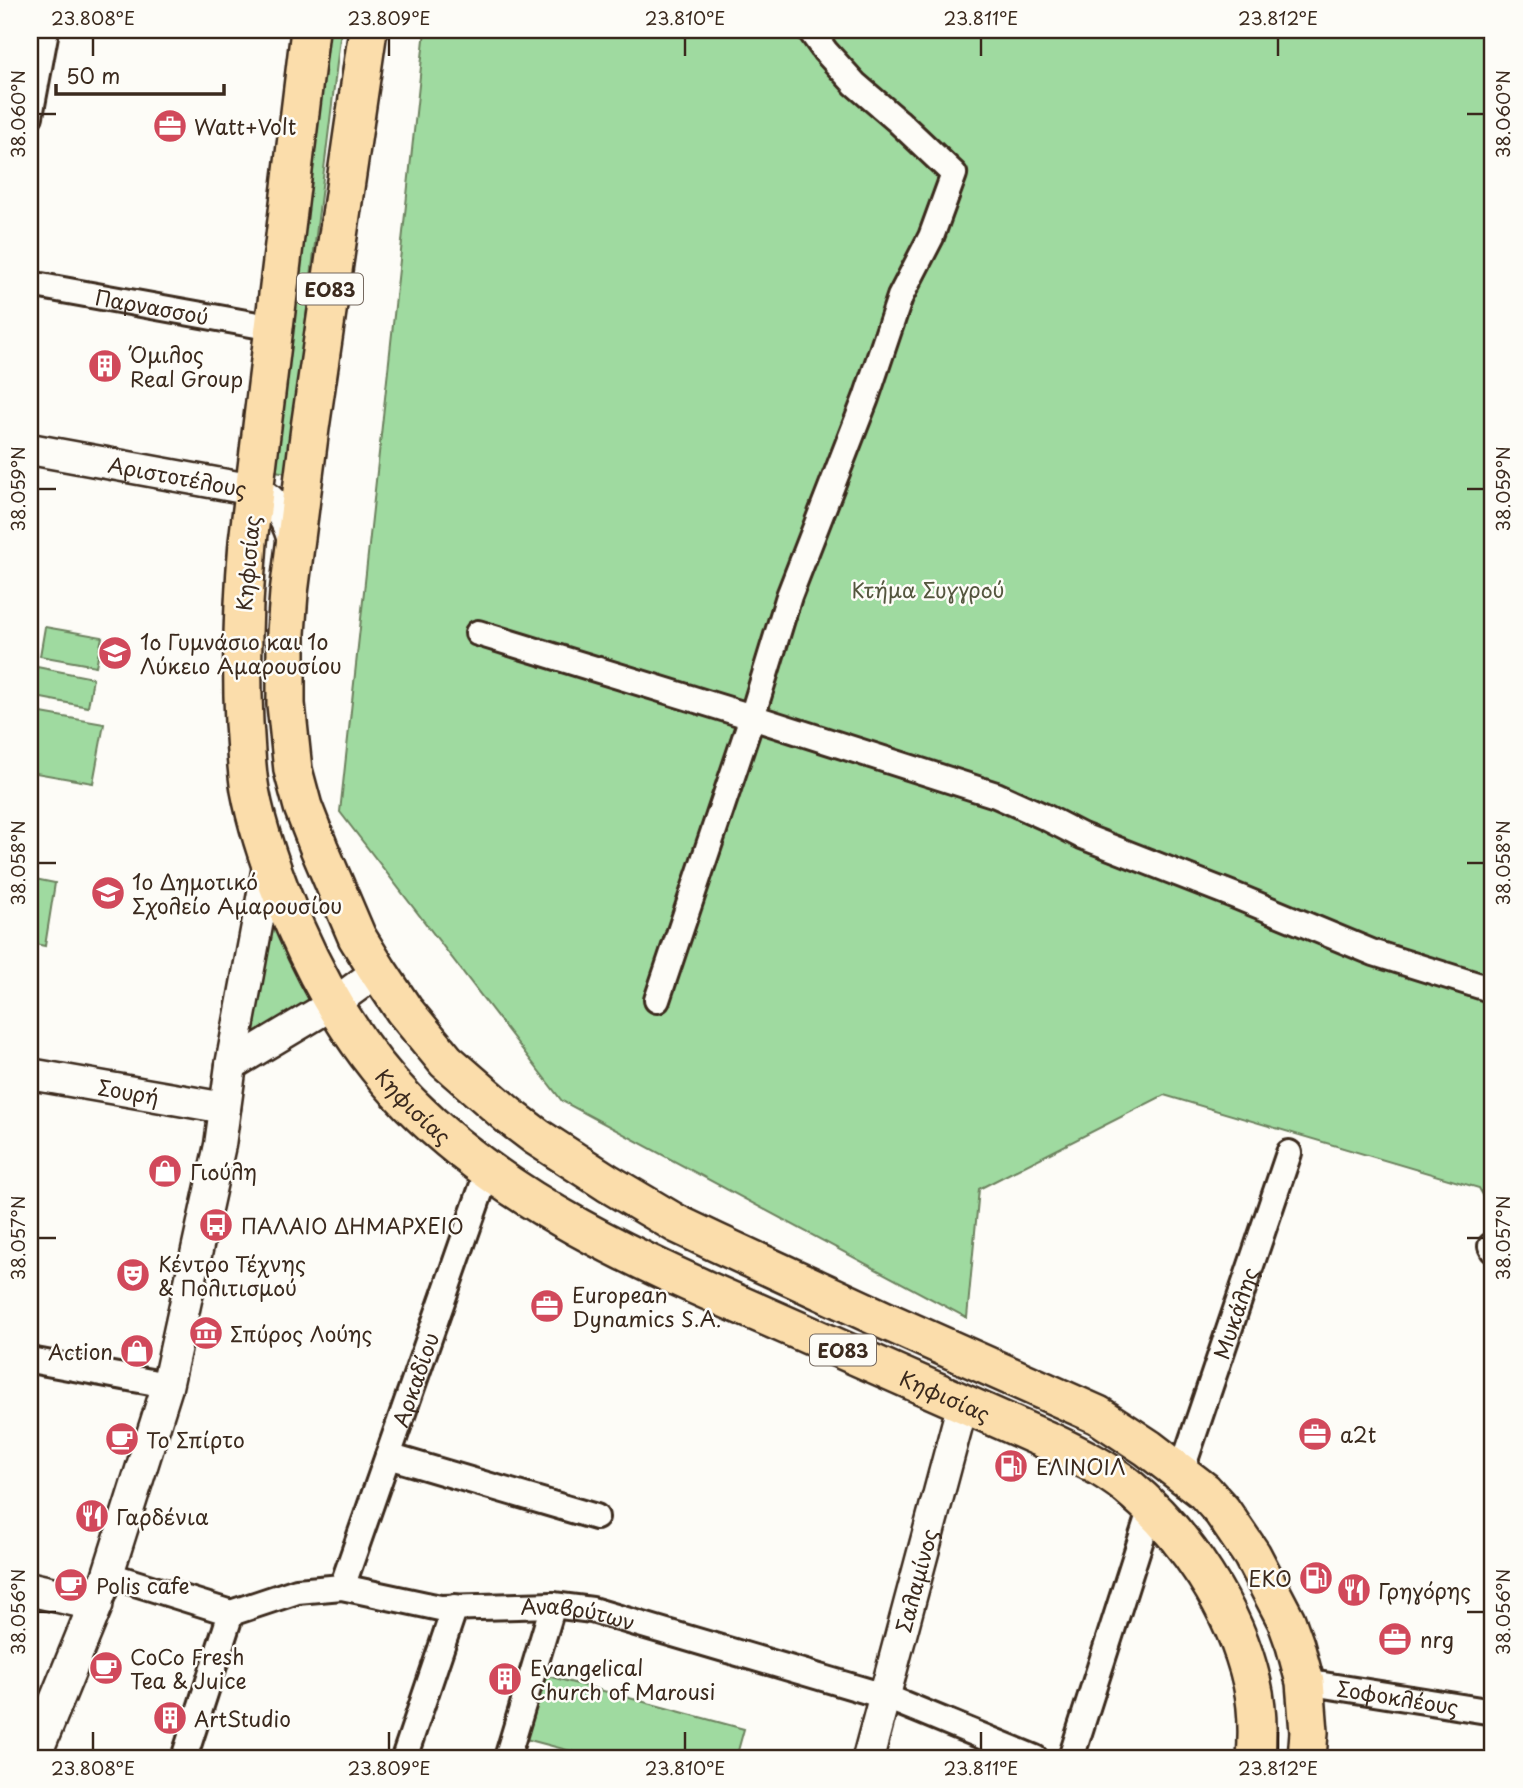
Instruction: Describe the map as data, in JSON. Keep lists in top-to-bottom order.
{
  "streets": {
    "main road": ["ΕΟ83", "Κηφισίας"],
    "street": [
      "Παρνασσού",
      "Αριστοτέλους",
      "Σουρή",
      "Μυκάλης",
      "Αρκαδίου",
      "Σαλαμίνος",
      "Αναβρύτων",
      "Σοφοκλέους"
    ]
  },
  "crossings": [
    ["Παρνασσού", "Κηφισίας"],
    ["Αριστοτέλους", "Κηφισίας"],
    ["Κηφισίας", "Μυκάλης"],
    ["Κηφισίας", "Αρκαδίου"],
    ["Κηφισίας", "Σαλαμίνος"],
    ["Κηφισίας", "Σοφοκλέους"],
    ["Αρκαδίου", "Αναβρύτων"],
    ["Σαλαμίνος", "Αναβρύτων"]
  ],
  "parks": ["Κτήμα Συγγρού"],
  "places": {
    "office": [
      "Watt+Volt",
      "European Dynamics S.A.",
      "a2t",
      "nrg"
    ],
    "building": ["Όμιλος Real Group", "Evangelical Church of Marousi", "ArtStudio"],
    "school or university": ["1ο Γυμνάσιο και 1ο Λύκειο Αμαρουσίου", "1ο Δημοτικό Σχολείο Αμαρουσίου"],
    "shop": ["Γιούλη", "Action"],
    "bus stop": ["ΠΑΛΑΙΟ ΔΗΜΑΡΧΕΙΟ"],
    "theatre": ["Κέντρο Τέχνης & Πολιτισμού"],
    "museum": ["Σπύρος Λούης"],
    "cafe": ["Το Σπίρτο", "Polis cafe", "CoCo Fresh Tea & Juice"],
    "fuel station": ["ΕΛΙΝΟΙΛ", "EKO"],
    "restaurant": ["Γαρδένια", "Γρηγόρης"]
  },
  "scale_bar": "50 m",
  "coordinates": [
    "23.808°E",
    "23.809°E",
    "23.810°E",
    "23.811°E",
    "23.812°E",
    "38.060°N",
    "38.059°N",
    "38.058°N",
    "38.057°N",
    "38.056°N"
  ]
}
